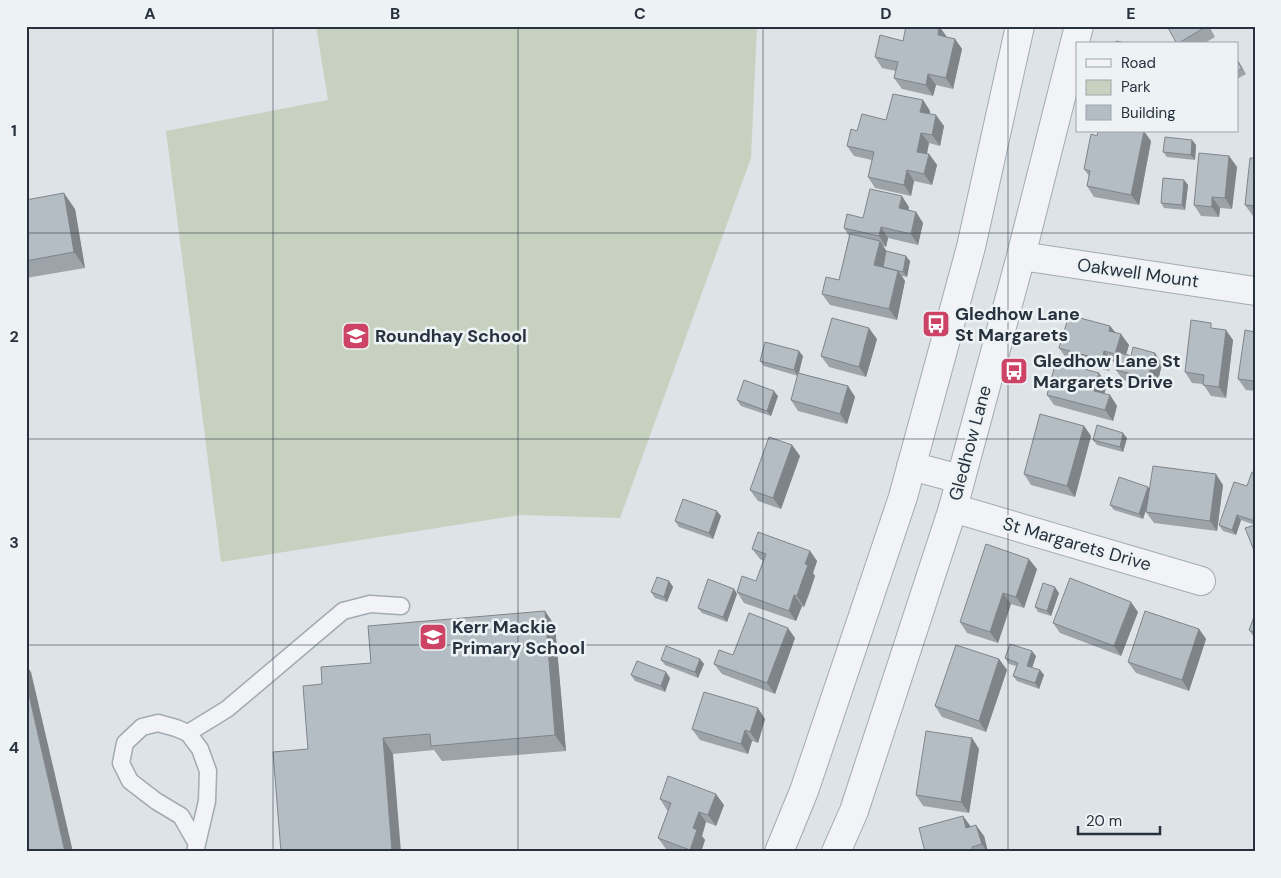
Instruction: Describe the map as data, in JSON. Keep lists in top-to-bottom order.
{
  "streets": {
    "street": ["Oakwell Mount", "Gledhow Lane", "St Margarets Drive"]
  },
  "crossings": [
    ["Oakwell Mount", "Gledhow Lane"],
    ["Gledhow Lane", "St Margarets Drive"]
  ],
  "places": {
    "bus stop": ["Gledhow Lane St Margarets", "Gledhow Lane St Margarets Drive"],
    "school or university": ["Roundhay School", "Kerr Mackie Primary School"]
  },
  "legend": ["Road", "Park", "Building"],
  "scale_bar": "20 m",
  "grid": {
    "columns": [
      "A",
      "B",
      "C",
      "D",
      "E"
    ],
    "rows": [
      "1",
      "2",
      "3",
      "4"
    ]
  }
}
